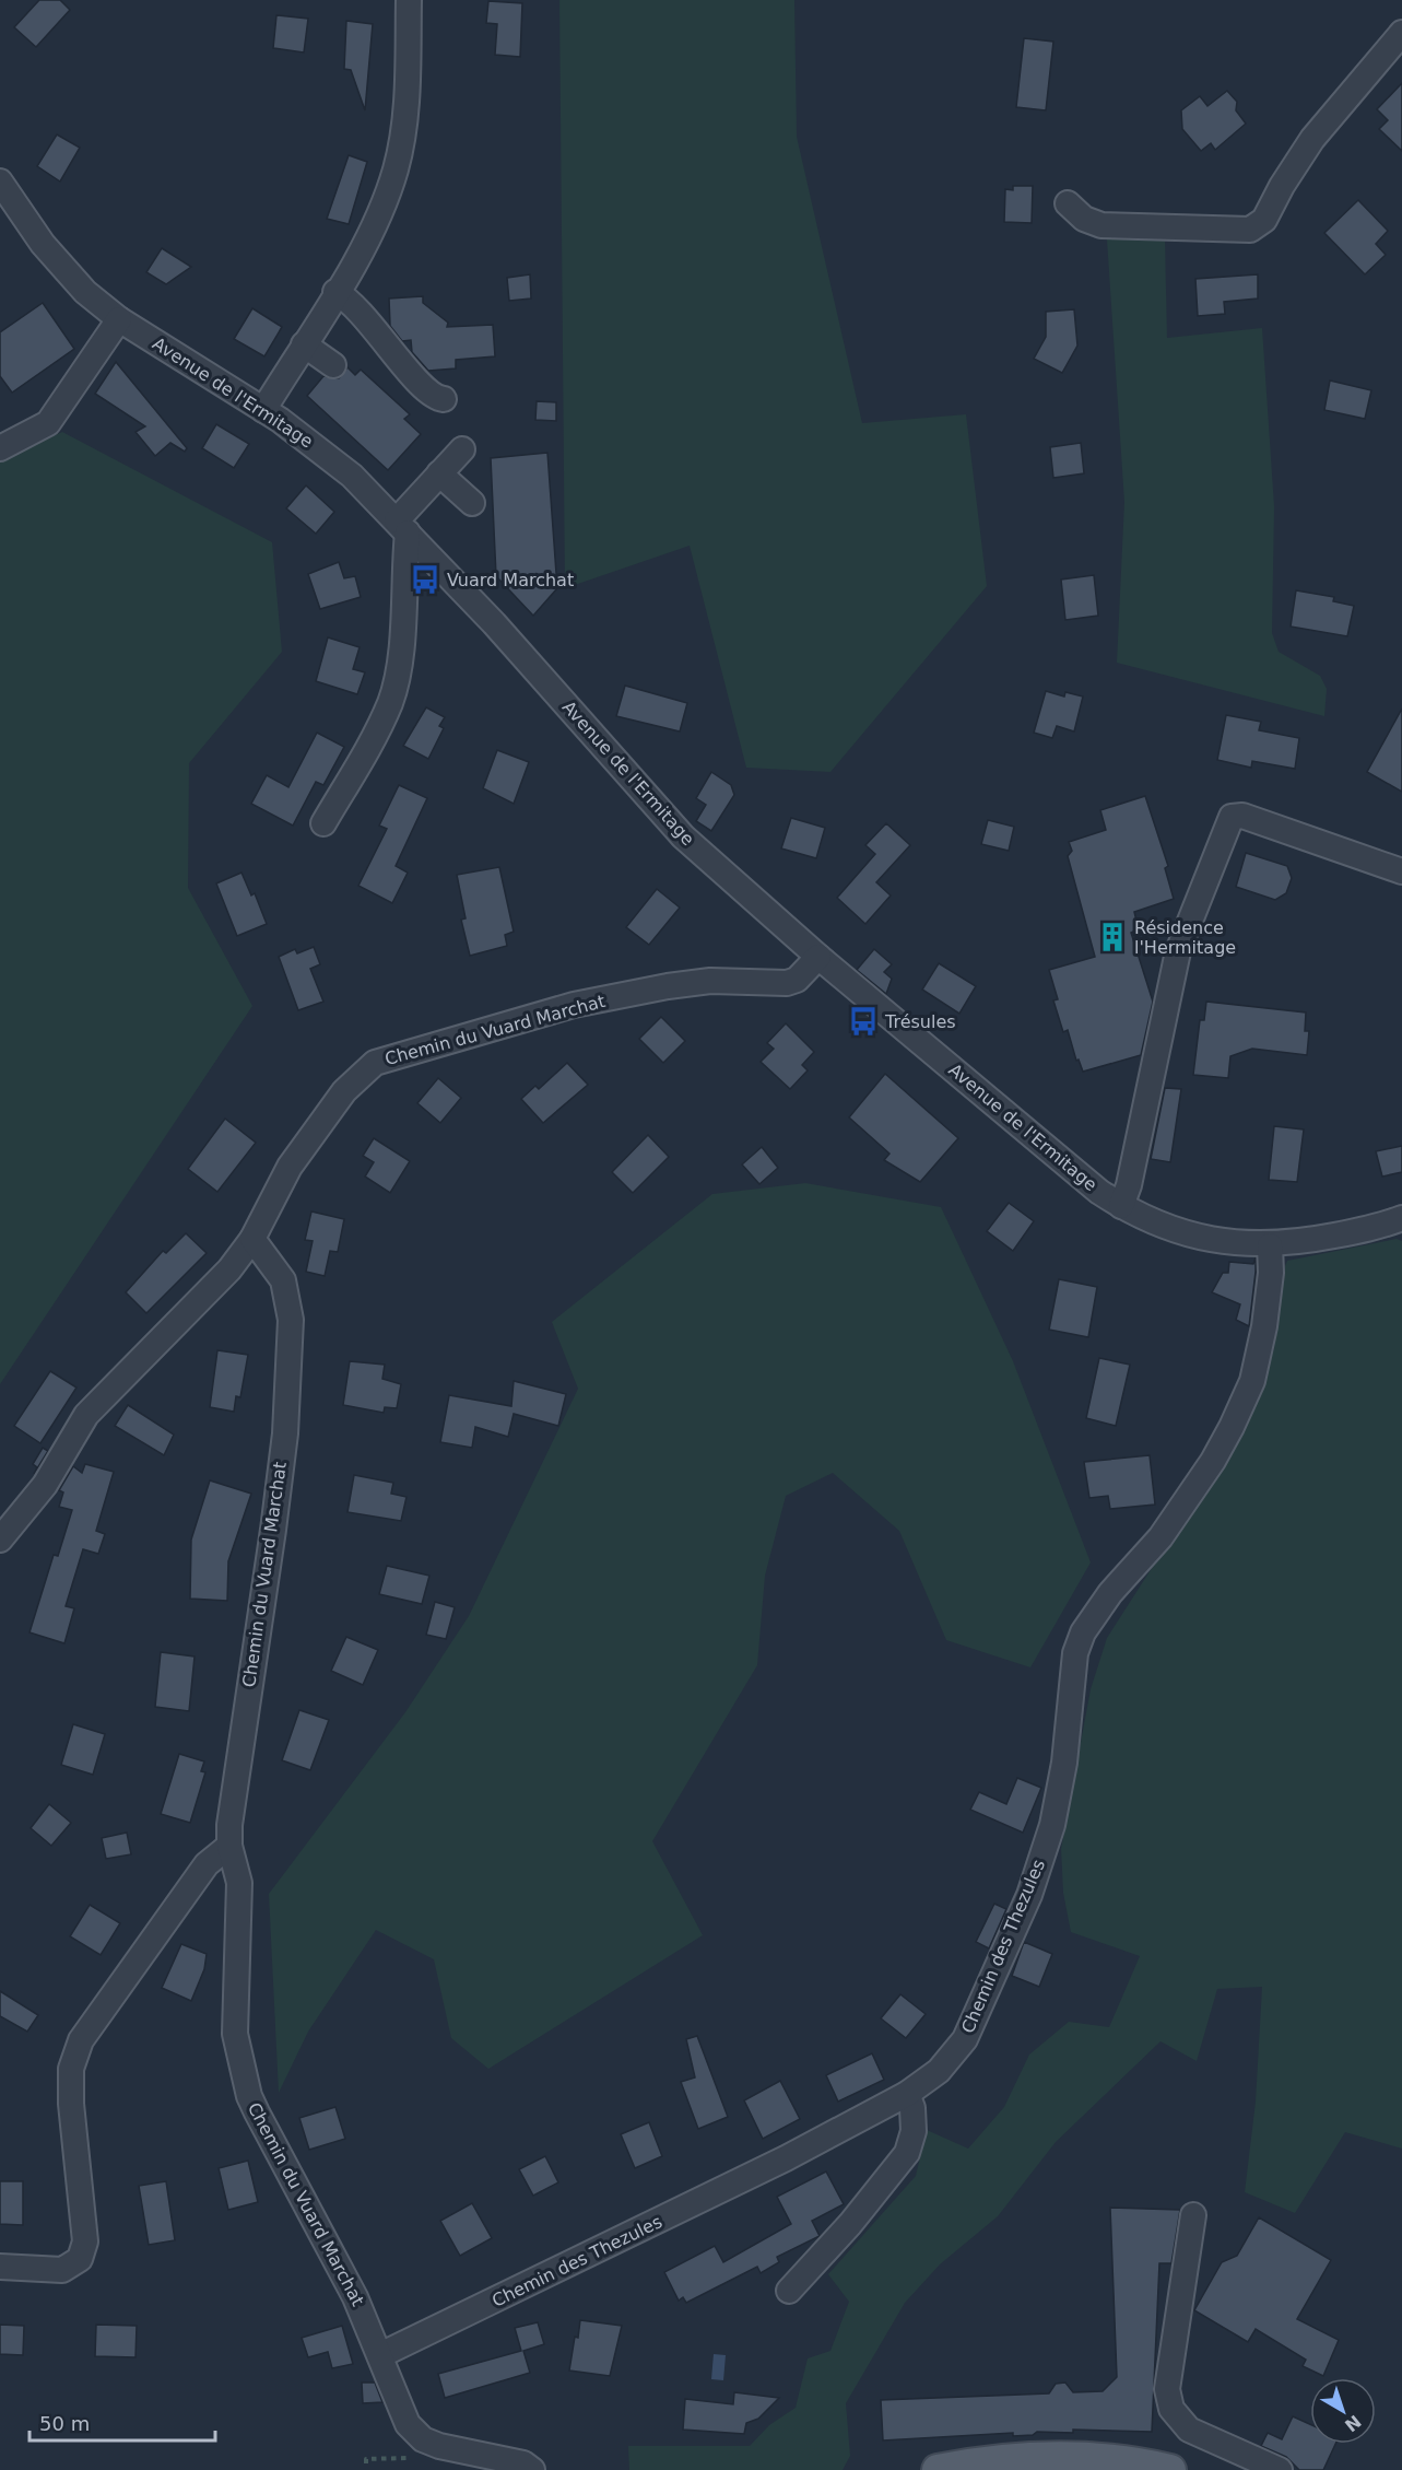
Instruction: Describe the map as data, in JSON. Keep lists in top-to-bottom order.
{
  "streets": {
    "street": ["Avenue de l'Ermitage", "Chemin du Vuard Marchat", "Chemin des Thezules"]
  },
  "crossings": [
    ["Avenue de l'Ermitage", "Chemin du Vuard Marchat"],
    ["Avenue de l'Ermitage", "Chemin des Thezules"],
    ["Chemin du Vuard Marchat", "Chemin des Thezules"]
  ],
  "places": {
    "bus stop": ["Vuard Marchat", "Trésules"],
    "building": ["Résidence l'Hermitage"]
  },
  "scale_bar": "50 m",
  "north": "bottom right"
}
